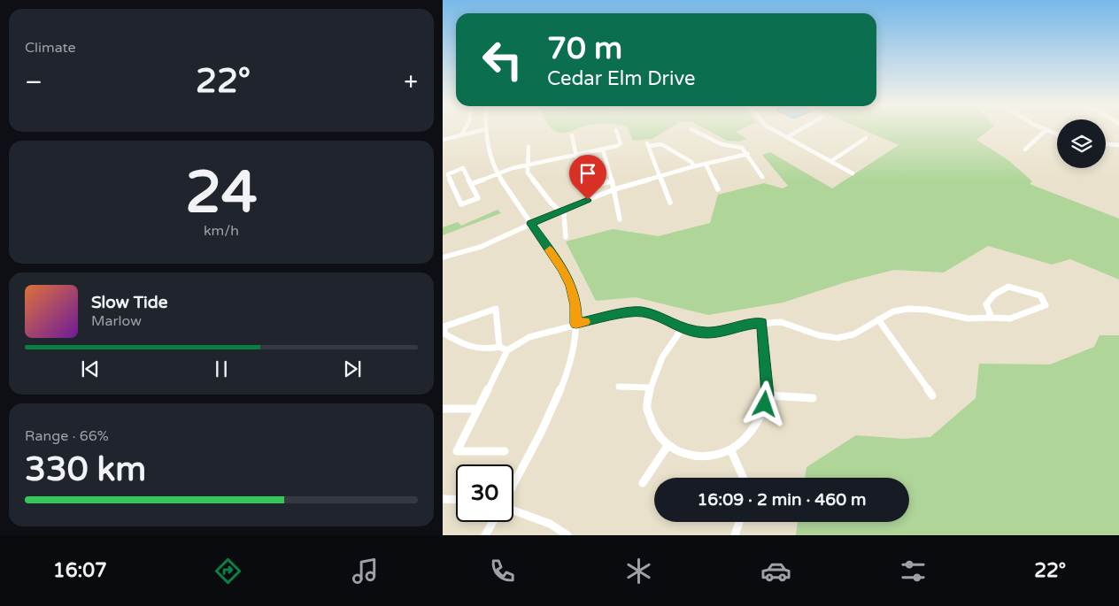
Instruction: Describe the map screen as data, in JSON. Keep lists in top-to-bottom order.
{
  "page": {
    "tile": [
      "Climate",
      ["24", "km/h"],
      ["Range · 66%", "330 km"]
    ],
    "turn": ["70 m", "Cedar Elm Drive"],
    "heat": ["−", "22°", "+"],
    "song": ["Slow Tide", "Marlow"],
    "limit": "30",
    "trip": "16:09 · 2 min · 460 m",
    "tabs": ["16:07", "22°"]
  }
}
